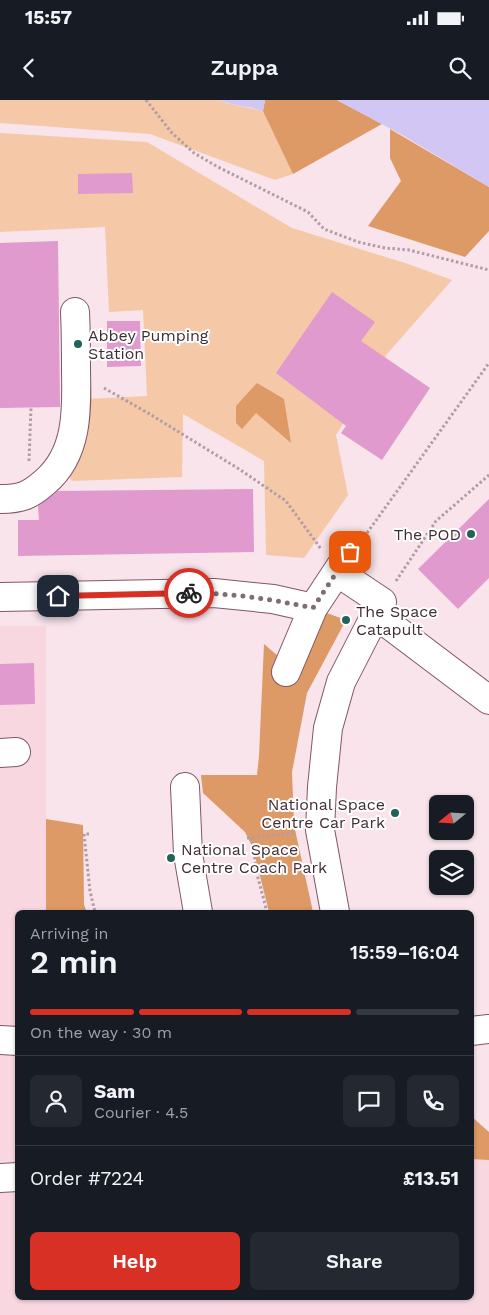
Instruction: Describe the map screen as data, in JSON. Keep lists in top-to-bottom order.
{
  "places": [
    "Abbey Pumping Station",
    "The POD",
    "The Space Catapult",
    "National Space Centre Car Park",
    "National Space Centre Coach Park"
  ],
  "north": "left",
  "page": {
    "status": "15:57",
    "header": "Zuppa",
    "heading": ["2 min", "Arriving in", "15:59–16:04"],
    "panel": [
      "Sam",
      "Courier · 4.5",
      "Order #7224",
      "£13.51"
    ],
    "bar": "On the way · 30 m",
    "buttons": ["Help", "Share"]
  }
}
